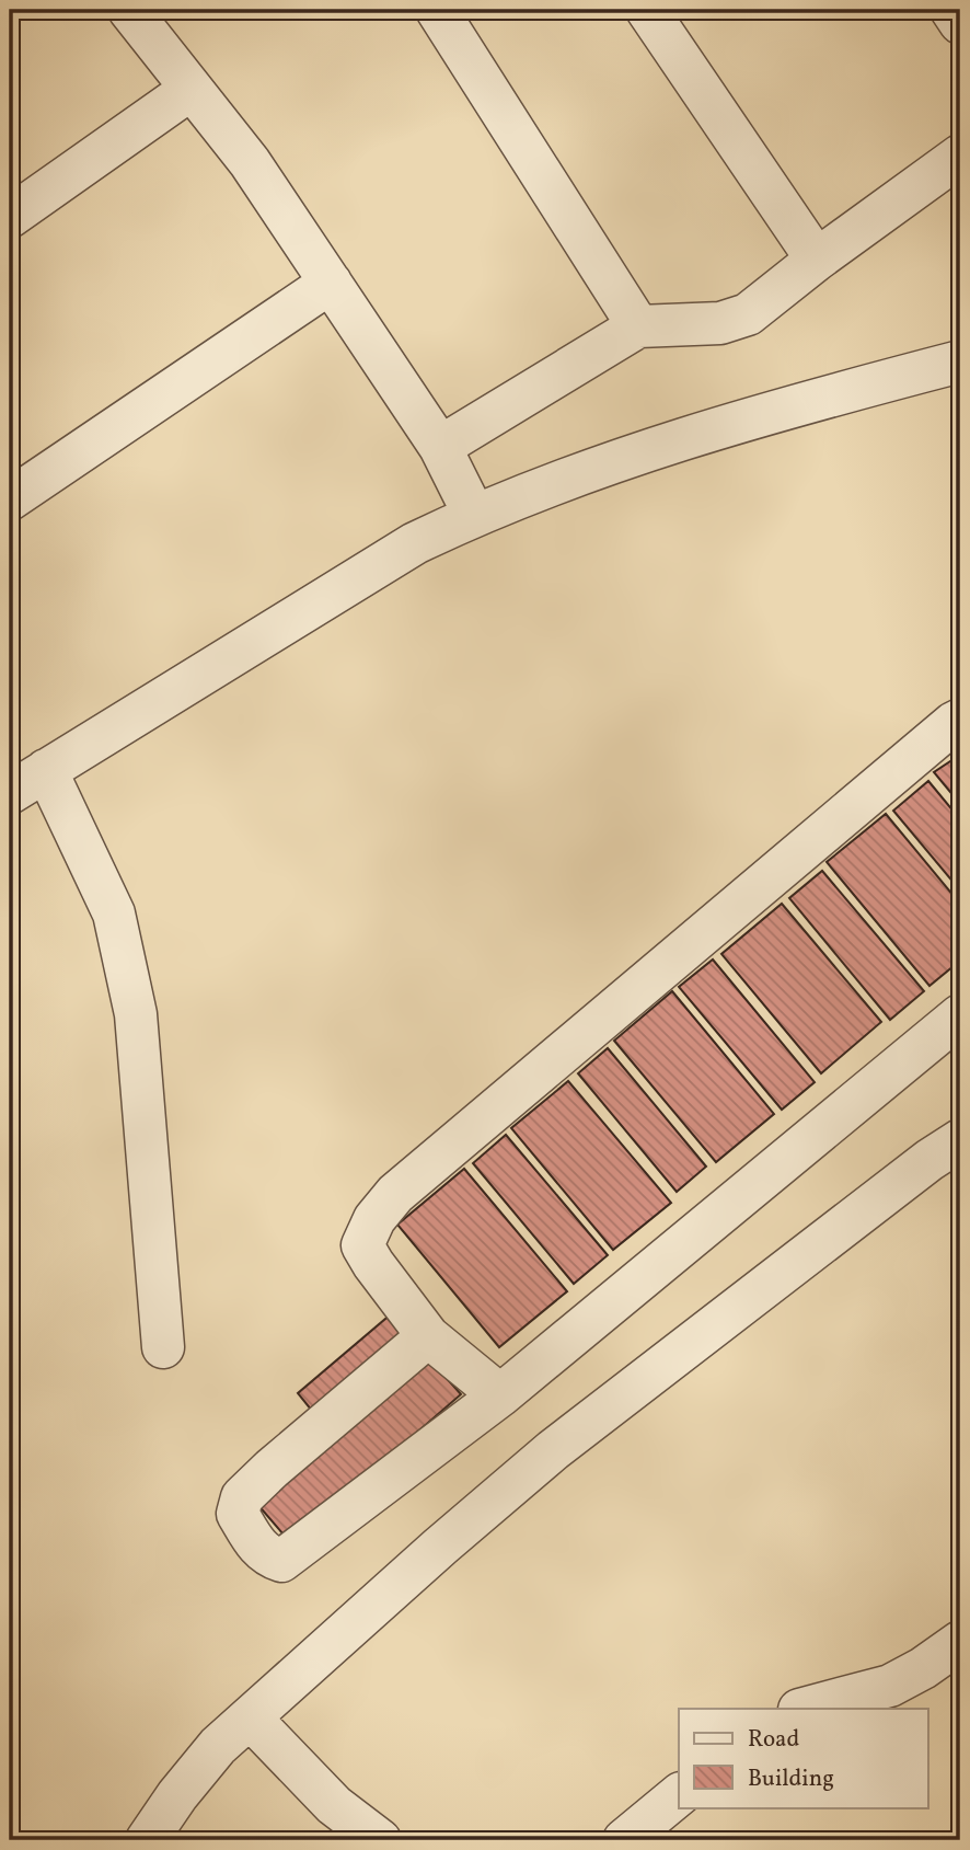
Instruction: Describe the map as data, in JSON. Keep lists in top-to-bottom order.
{
  "legend": ["Road", "Building"]
}
